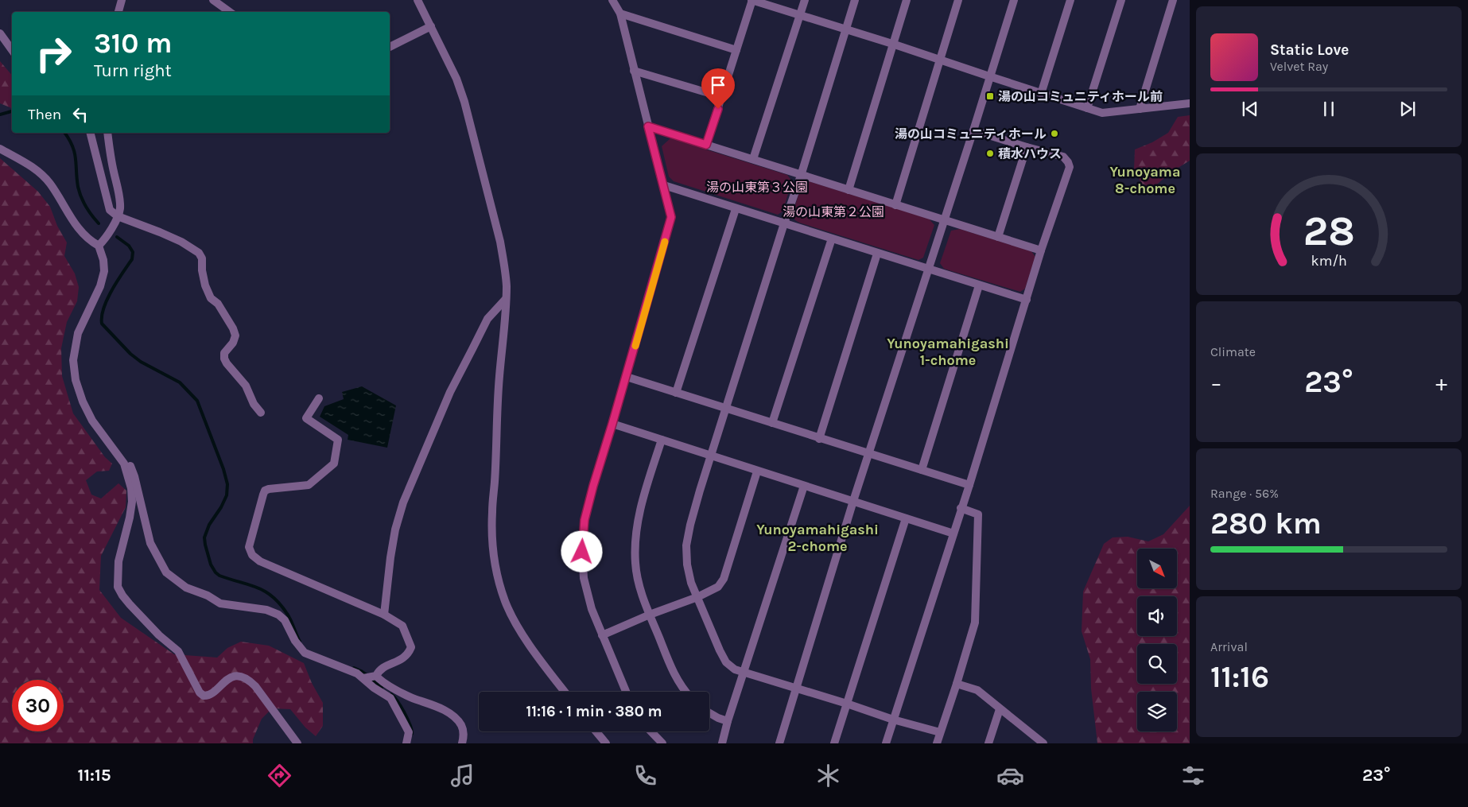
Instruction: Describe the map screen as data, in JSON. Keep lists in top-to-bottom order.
{
  "districts": ["Yunoyama 8-chome", "Yunoyamahigashi 1-chome", "Yunoyamahigashi 2-chome"],
  "parks": ["湯の山東第３公園", "湯の山東第２公園"],
  "places": {
    "transit": ["湯の山コミュニティホール前"],
    "other": ["湯の山コミュニティホール", "積水ハウス"]
  },
  "north": "bottom right",
  "page": {
    "turn": ["310 m", "Turn right"],
    "song": ["Static Love", "Velvet Ray"],
    "then": "Then",
    "tile": [
      "Climate",
      ["Range · 56%", "280 km"],
      ["Arrival", "11:16"]
    ],
    "heat": ["−", "23°", "+"],
    "limit": "30",
    "trip": "11:16 · 1 min · 380 m",
    "tabs": ["11:15", "23°"],
    "gauge": ["28", "km/h"]
  }
}
